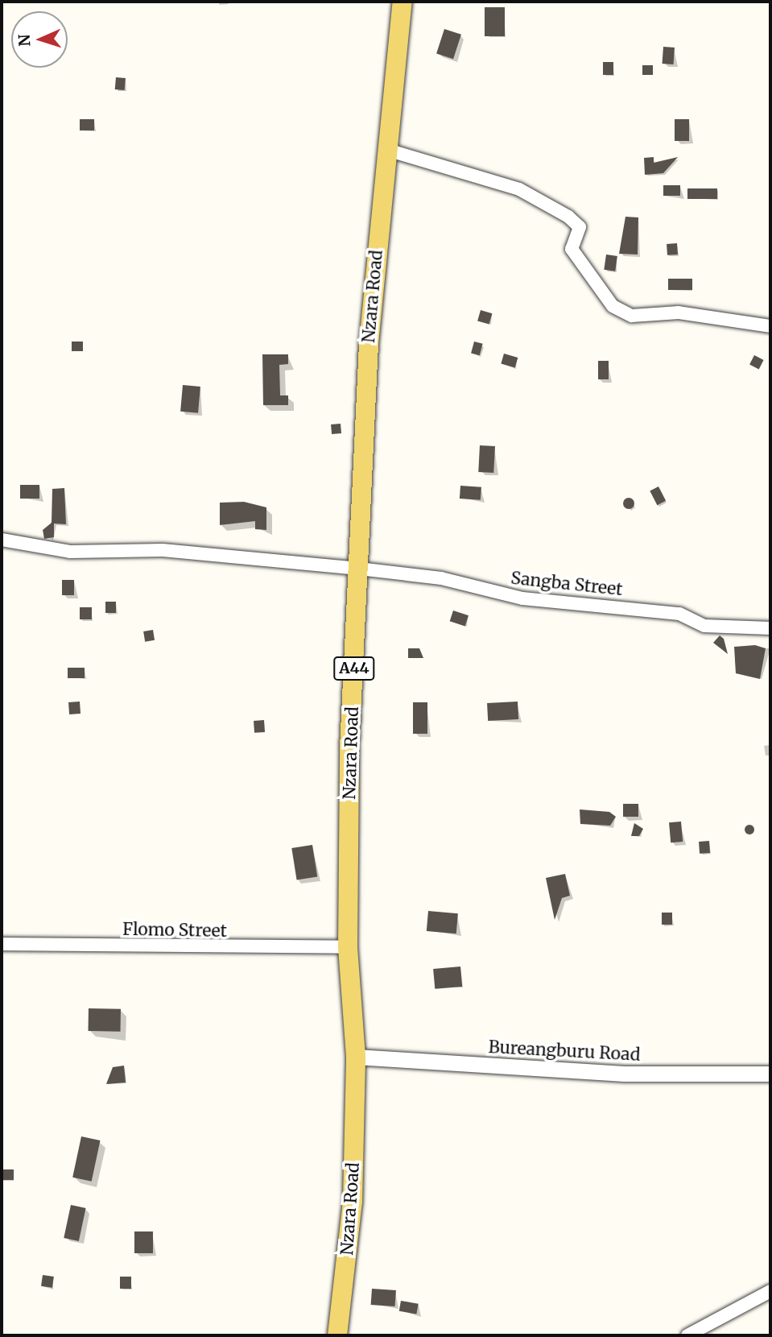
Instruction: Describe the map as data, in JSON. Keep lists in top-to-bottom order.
{
  "streets": {
    "main road": ["Nzara Road", "A44"],
    "street": ["Sangba Street", "Flomo Street", "Bureangburu Road"]
  },
  "crossings": [
    ["Nzara Road", "Sangba Street"],
    ["Nzara Road", "Flomo Street"],
    ["Nzara Road", "Bureangburu Road"]
  ],
  "north": "left"
}
